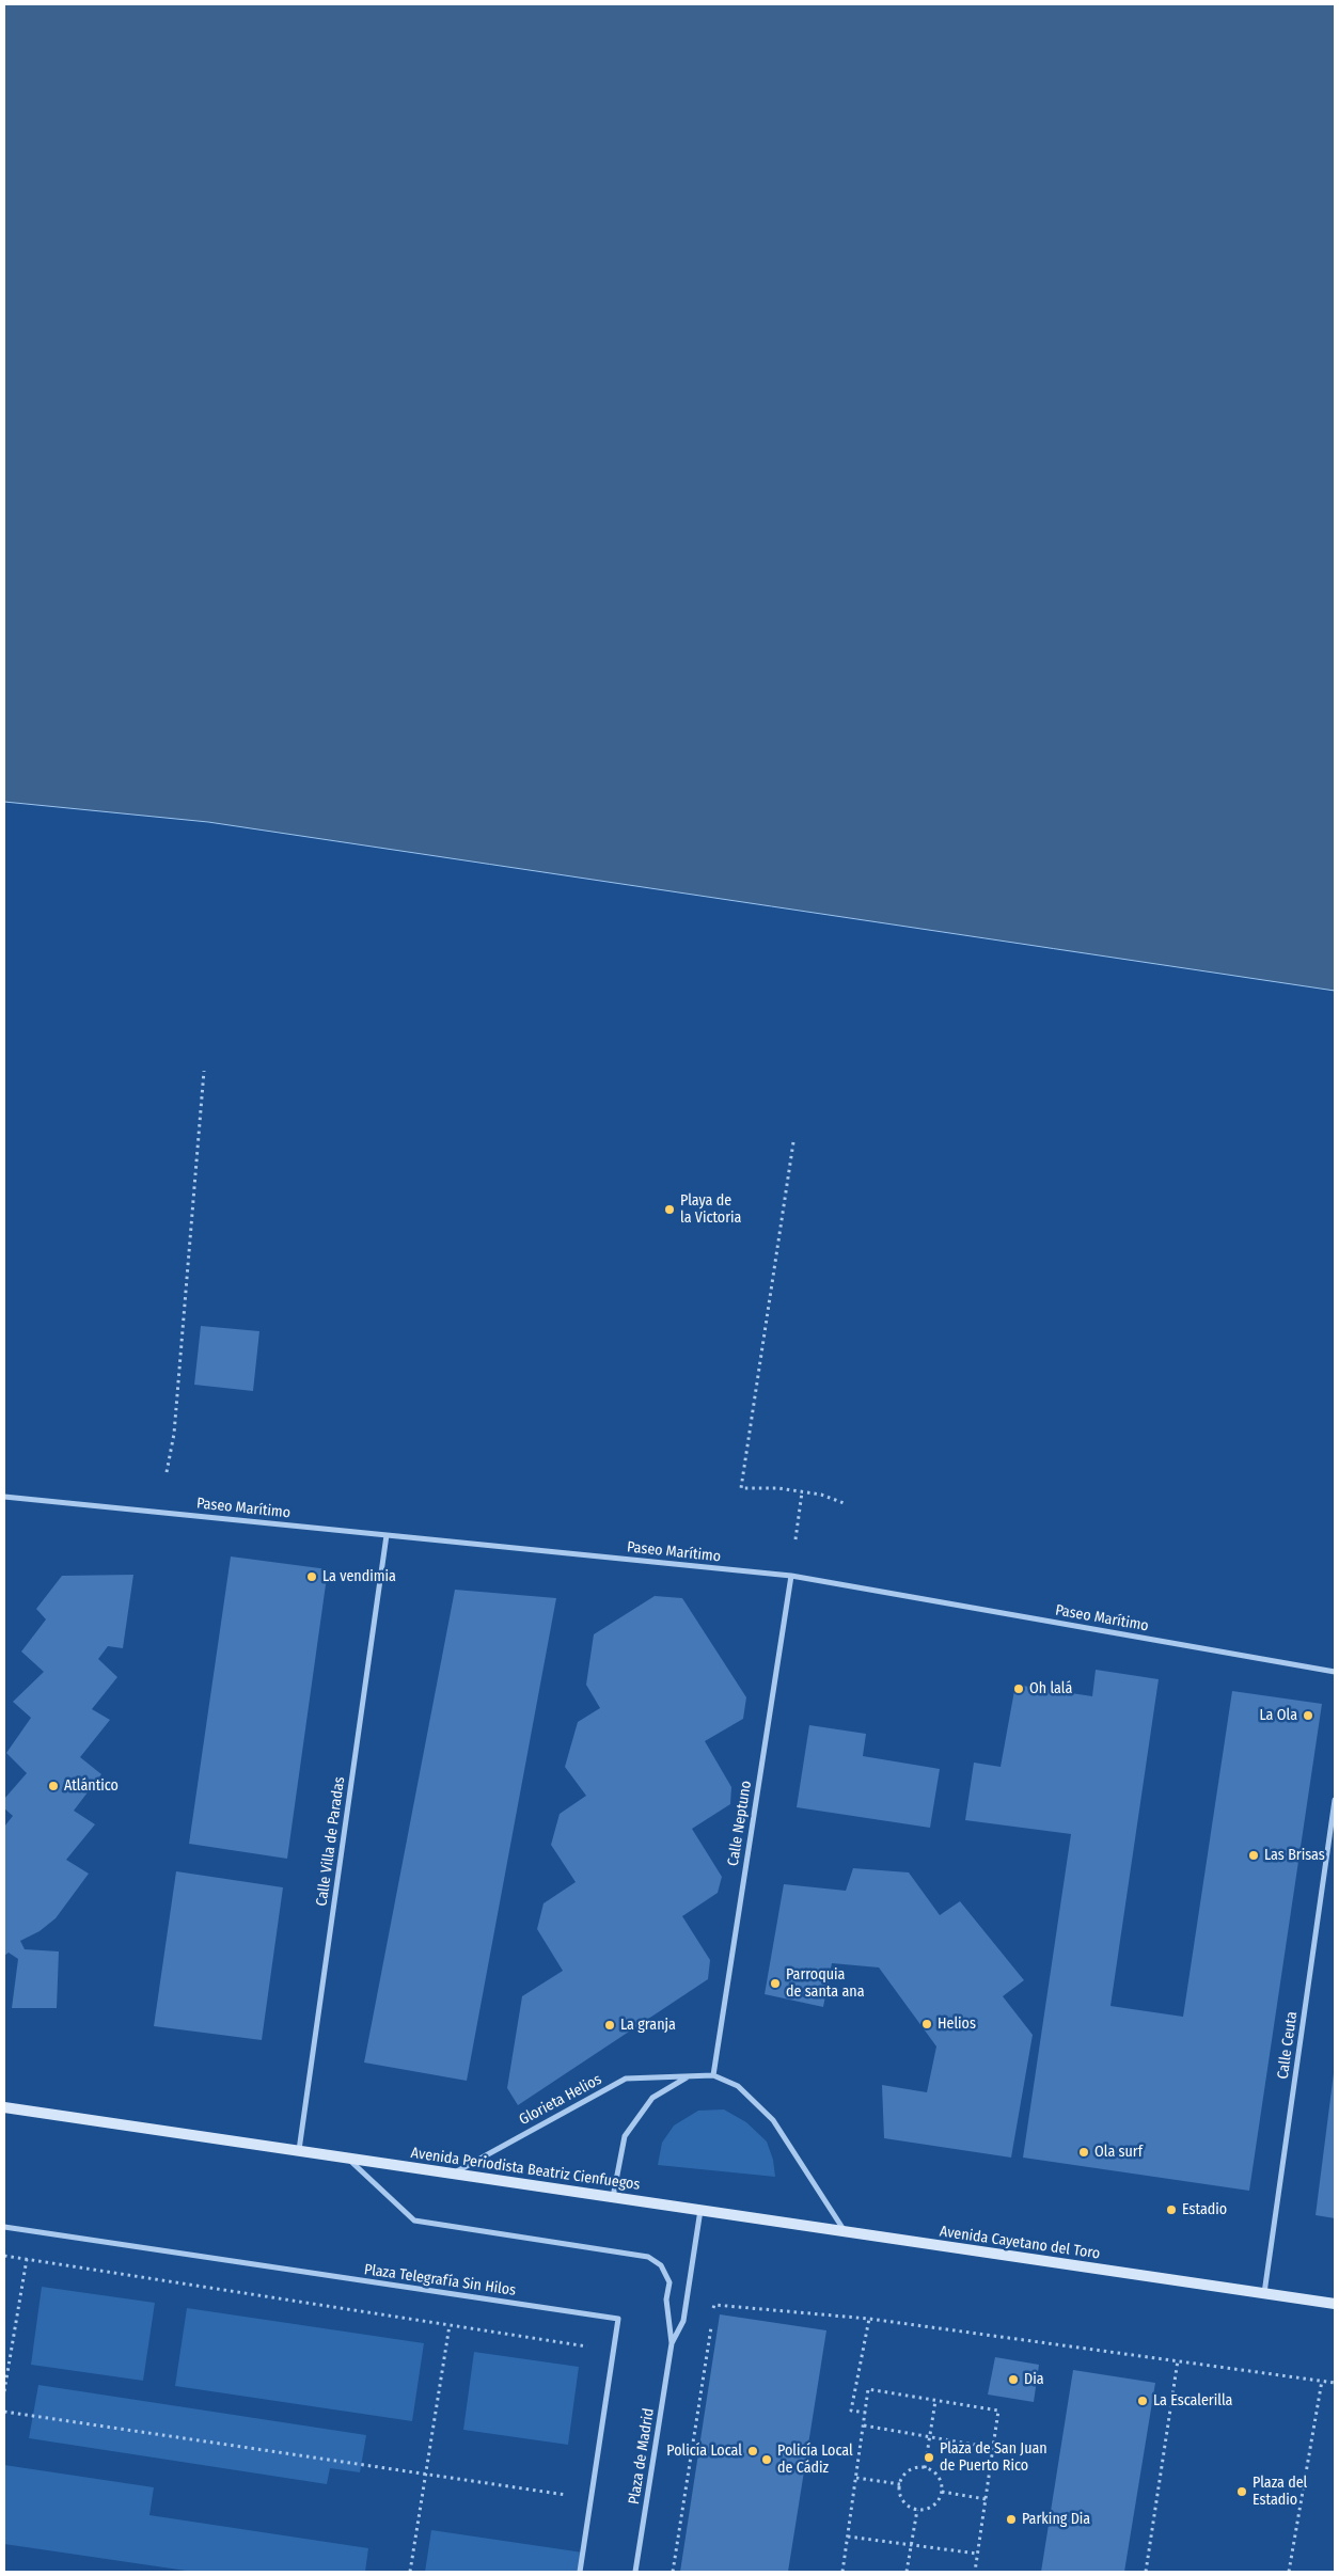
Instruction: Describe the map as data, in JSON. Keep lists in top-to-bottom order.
{
  "streets": {
    "main road": ["Avenida Periodista Beatriz Cienfuegos", "Avenida Cayetano del Toro"],
    "street": [
      "Paseo Marítimo",
      "Calle Neptuno",
      "Calle Villa de Paradas",
      "Calle Ceuta",
      "Glorieta Helios",
      "Plaza Telegrafía Sin Hilos",
      "Plaza de Madrid"
    ]
  },
  "crossings": [
    ["Paseo Marítimo", "Calle Neptuno"],
    ["Paseo Marítimo", "Calle Villa de Paradas"],
    ["Calle Neptuno", "Glorieta Helios"],
    ["Calle Villa de Paradas", "Avenida Periodista Beatriz Cienfuegos"],
    ["Calle Ceuta", "Avenida Cayetano del Toro"],
    ["Glorieta Helios", "Avenida Periodista Beatriz Cienfuegos"],
    ["Glorieta Helios", "Avenida Cayetano del Toro"],
    ["Avenida Periodista Beatriz Cienfuegos", "Avenida Cayetano del Toro"],
    ["Avenida Periodista Beatriz Cienfuegos", "Plaza de Madrid"],
    ["Avenida Cayetano del Toro", "Plaza de Madrid"]
  ],
  "places": [
    "Playa de la Victoria",
    "La vendimia",
    "Oh lalá",
    "La Ola",
    "Atlántico",
    "Las Brisas",
    "Parroquia de santa ana",
    "Helios",
    "La granja",
    "Ola surf",
    "Estadio",
    "Dia",
    "La Escalerilla",
    "Policía Local",
    "Plaza de San Juan de Puerto Rico",
    "Policía Local de Cádiz",
    "Plaza del Estadio",
    "Parking Dia"
  ]
}
